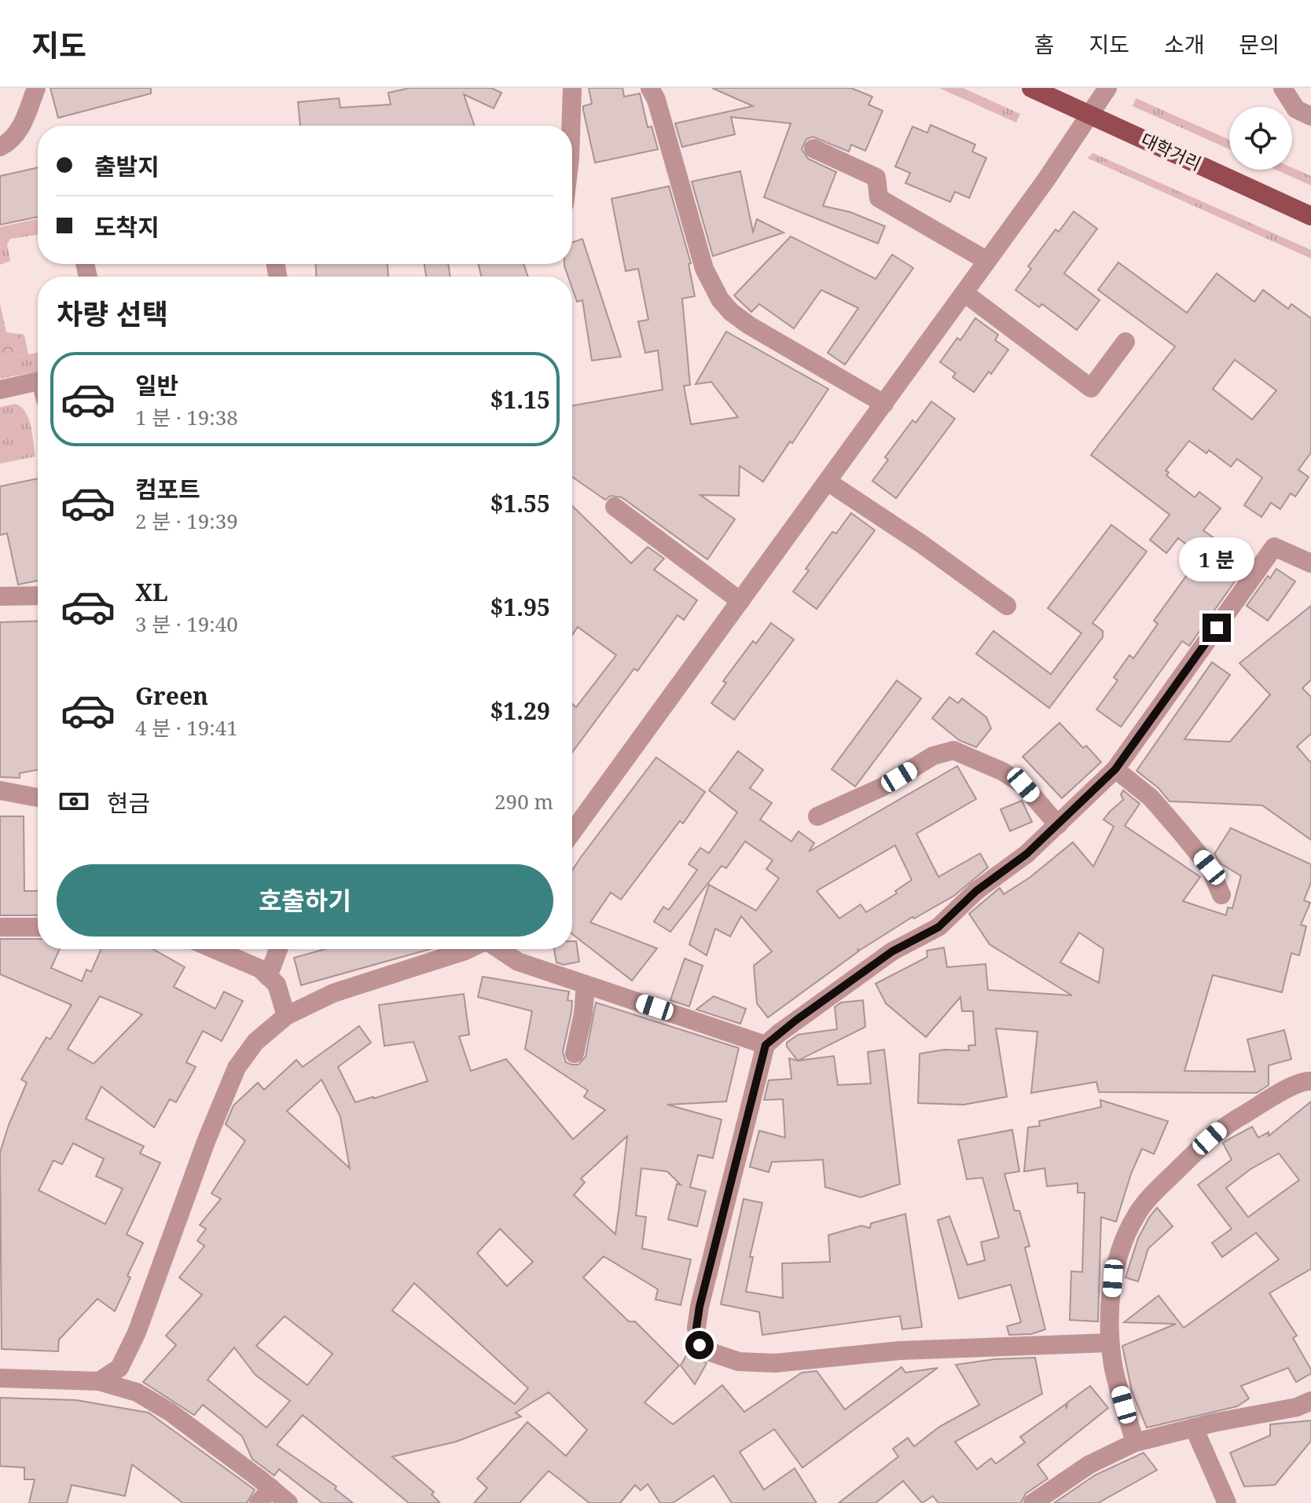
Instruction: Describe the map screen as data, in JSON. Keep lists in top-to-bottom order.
{
  "streets": {
    "main road": ["대학거리"]
  },
  "page": {
    "header": "지도",
    "nav": [
      "홈",
      "지도",
      "소개",
      "문의"
    ],
    "banner": ["출발지", "도착지"],
    "heading": "차량 선택",
    "list": [
      {
        "name": "일반",
        "note": "1 분 · 19:38",
        "value": "$1.15"
      },
      {
        "name": "컴포트",
        "note": "2 분 · 19:39",
        "value": "$1.55"
      },
      {
        "name": "XL",
        "note": "3 분 · 19:40",
        "value": "$1.95"
      },
      {
        "name": "Green",
        "note": "4 분 · 19:41",
        "value": "$1.29"
      }
    ],
    "bubble": "1 분",
    "pay": ["현금", "290 m"],
    "buttons": "호출하기"
  }
}
